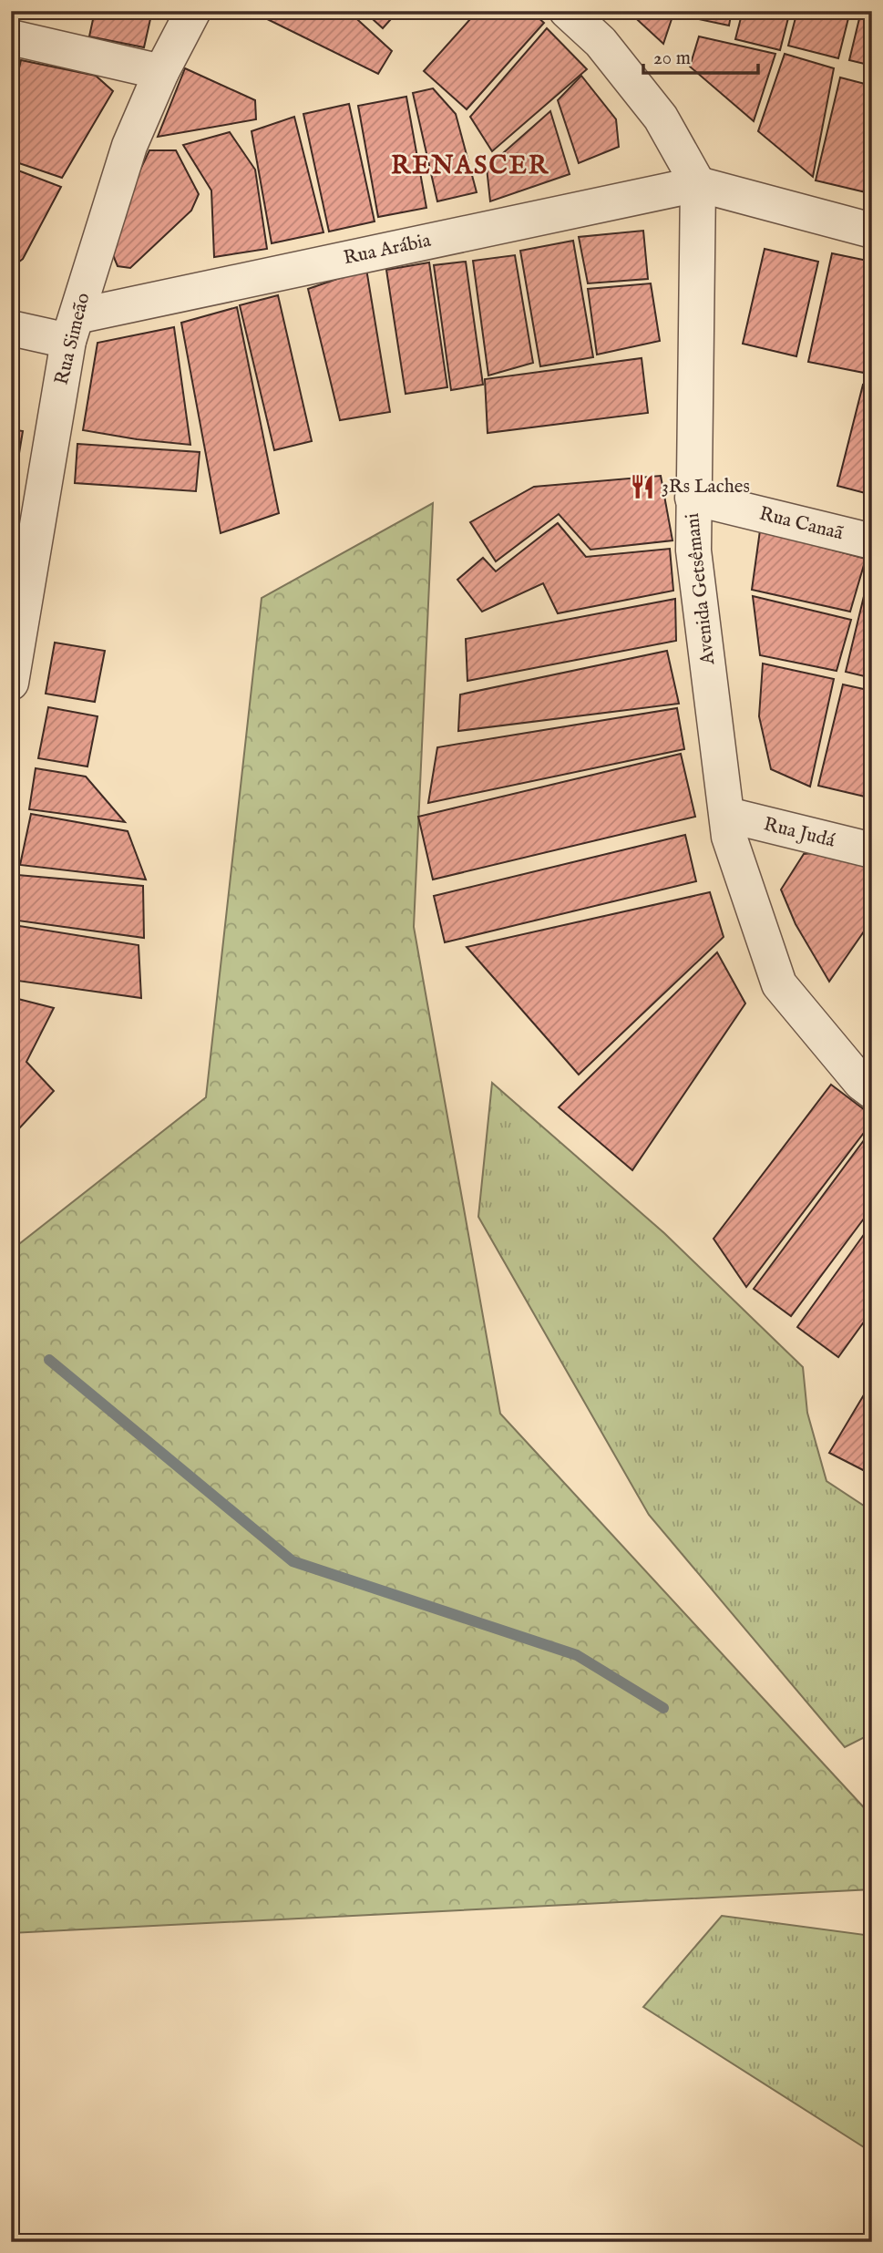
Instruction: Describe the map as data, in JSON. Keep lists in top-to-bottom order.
{
  "streets": {
    "street": [
      "Rua Arábia",
      "Rua Simeão",
      "Rua Canaã",
      "Avenida Getsêmani",
      "Rua Judá"
    ]
  },
  "crossings": [
    ["Rua Arábia", "Rua Simeão"],
    ["Rua Arábia", "Avenida Getsêmani"],
    ["Rua Canaã", "Avenida Getsêmani"],
    ["Avenida Getsêmani", "Rua Judá"]
  ],
  "districts": ["RENASCER"],
  "places": {
    "restaurant": ["3Rs Laches"]
  },
  "scale_bar": "20 m"
}
